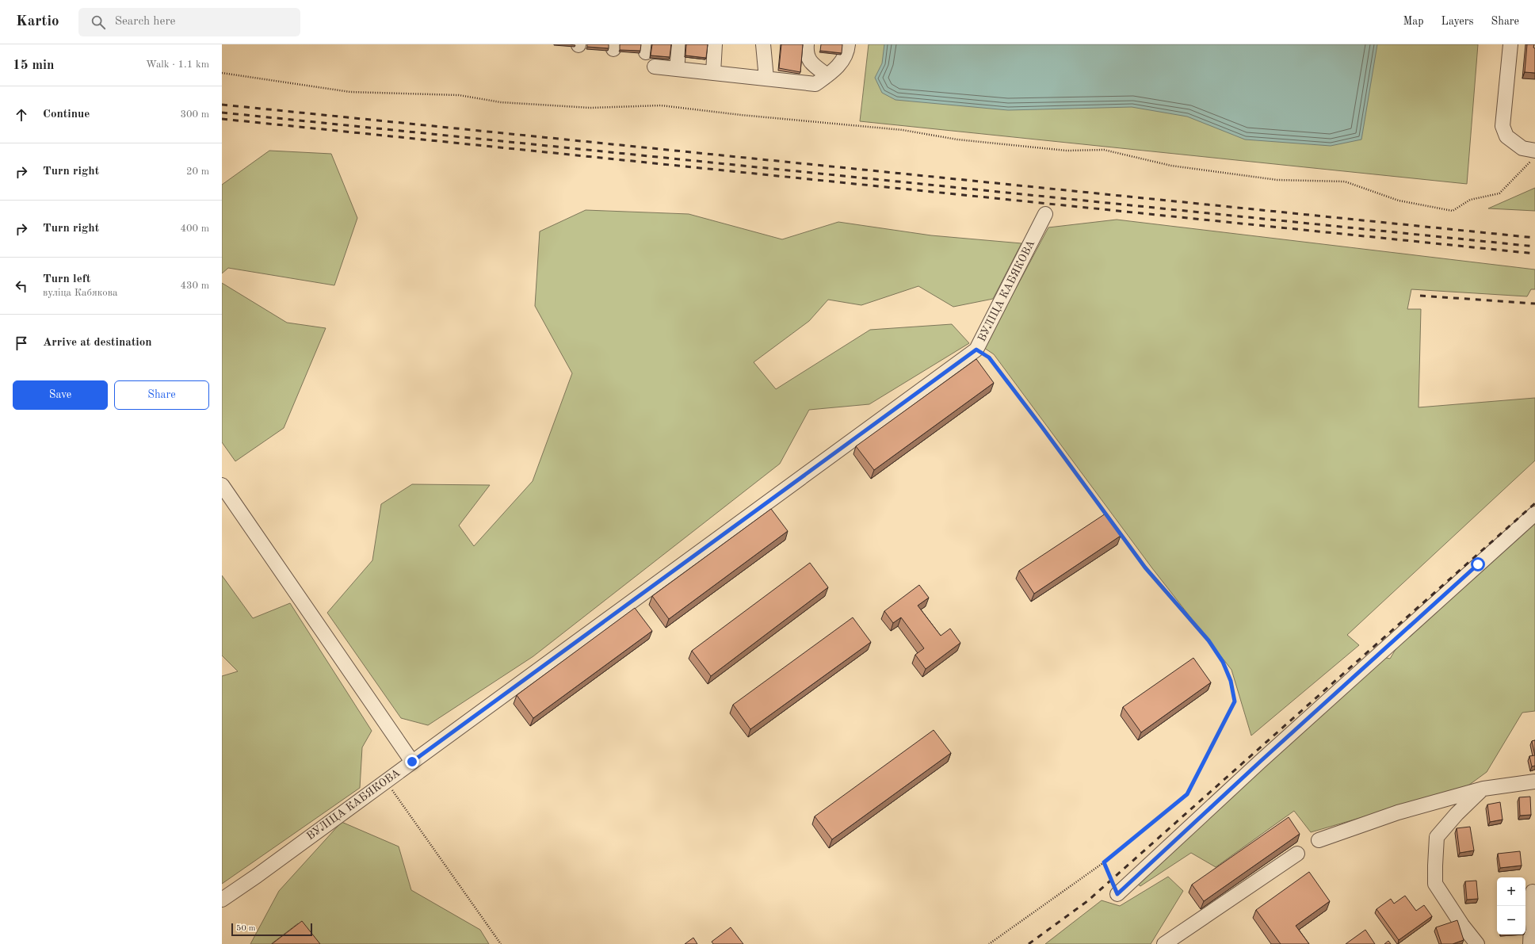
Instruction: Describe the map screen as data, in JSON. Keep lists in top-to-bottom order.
{
  "streets": {
    "street": ["ВУЛІЦА КАБЯКОВА"]
  },
  "scale_bar": "50 m",
  "page": {
    "header": "Kartio",
    "search": "Search here",
    "nav": ["Map", "Layers", "Share"],
    "heading": ["15 min", "Walk · 1.1 km"],
    "list": [
      ["Continue", "300 m"],
      ["Turn right", "20 m"],
      ["Turn right", "400 m"],
      ["Turn left", "вуліца Кабякова", "430 m"],
      "Arrive at destination"
    ],
    "buttons": ["Save", "Share"],
    "map_buttons": ["+", "−"],
    "scale": "50 m"
  }
}
